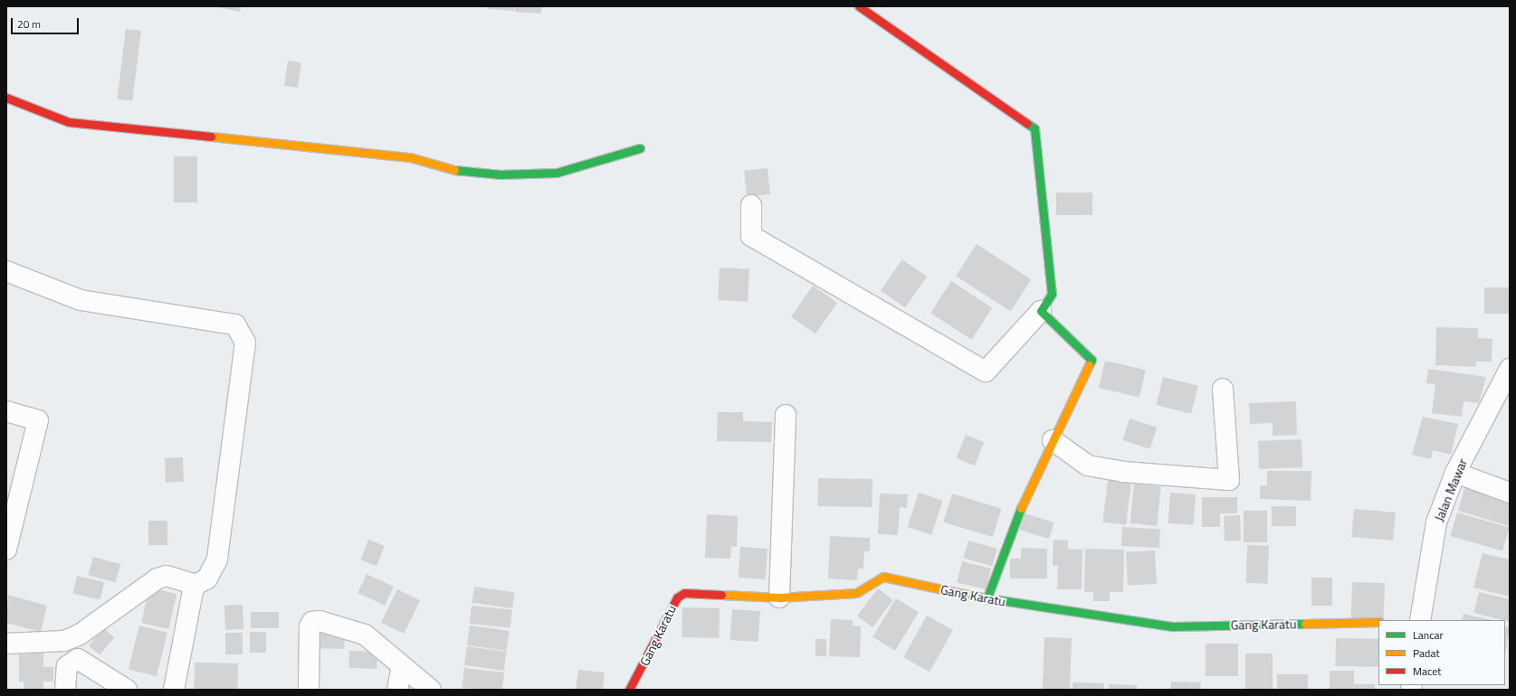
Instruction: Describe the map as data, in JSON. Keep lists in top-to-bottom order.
{
  "streets": {
    "street": ["Jalan Mawar", "Gang Karatu"]
  },
  "legend": ["Lancar", "Padat", "Macet"],
  "scale_bar": "20 m"
}
